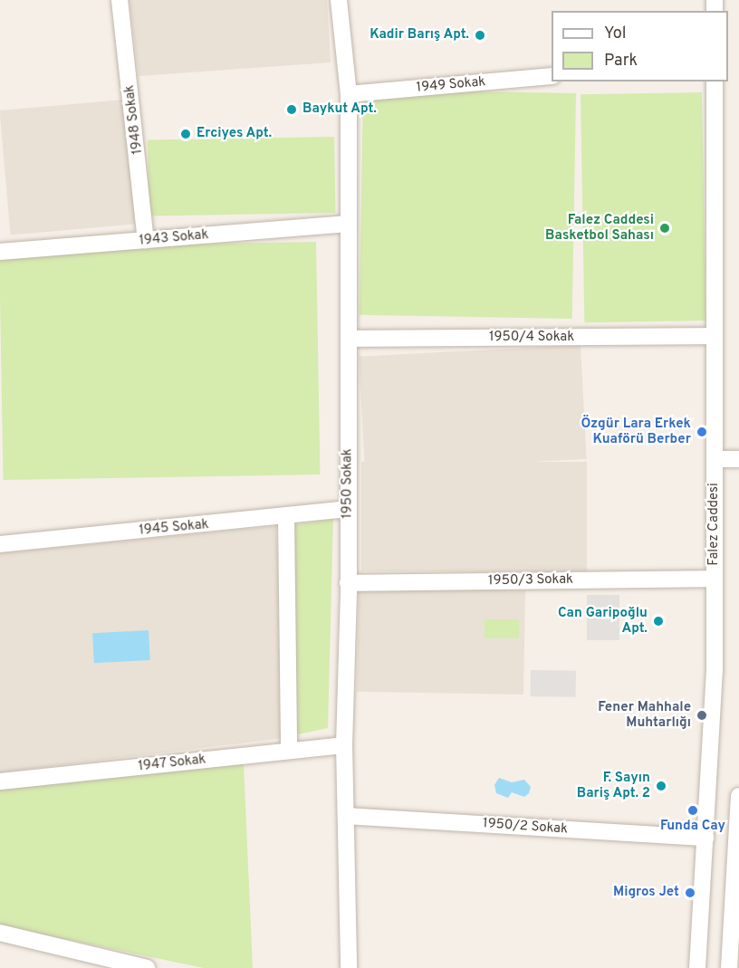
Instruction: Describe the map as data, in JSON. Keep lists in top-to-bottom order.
{
  "streets": {
    "street": [
      "1949 Sokak",
      "1948 Sokak",
      "1943 Sokak",
      "1950/4 Sokak",
      "1950 Sokak",
      "Falez Caddesi",
      "1945 Sokak",
      "1950/3 Sokak",
      "1947 Sokak",
      "1950/2 Sokak"
    ]
  },
  "crossings": [
    ["1949 Sokak", "1950 Sokak"],
    ["1948 Sokak", "1943 Sokak"],
    ["1943 Sokak", "1950 Sokak"],
    ["1950/4 Sokak", "1950 Sokak"],
    ["1950/4 Sokak", "Falez Caddesi"],
    ["1950 Sokak", "1945 Sokak"],
    ["1950 Sokak", "1950/3 Sokak"],
    ["1950 Sokak", "1947 Sokak"],
    ["1950 Sokak", "1950/2 Sokak"],
    ["Falez Caddesi", "1950/3 Sokak"],
    ["Falez Caddesi", "1950/2 Sokak"]
  ],
  "places": [
    "Kadir Barış Apt.",
    "Baykut Apt.",
    "Erciyes Apt.",
    "Falez Caddesi Basketbol Sahası",
    "Özgür Lara Erkek Kuaförü Berber",
    "Can Garipoğlu Apt.",
    "Fener Mahhale Muhtarlığı",
    "F. Sayın Bariş Apt. 2",
    "Funda Cay",
    "Migros Jet"
  ],
  "legend": ["Yol", "Park"]
}
